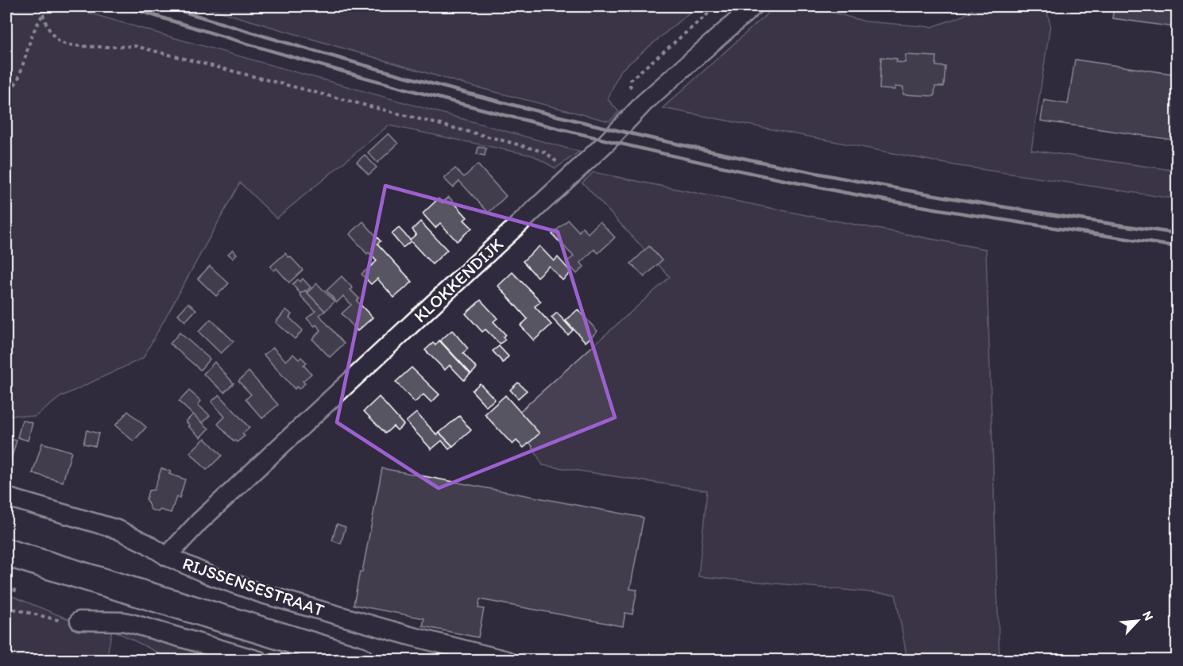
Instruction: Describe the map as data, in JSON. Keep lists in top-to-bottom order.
{
  "streets": {
    "main road": ["RIJSSENSESTRAAT"],
    "street": ["KLOKKENDIJK"]
  },
  "crossings": [
    ["KLOKKENDIJK", "RIJSSENSESTRAAT"]
  ],
  "north": "top right"
}
